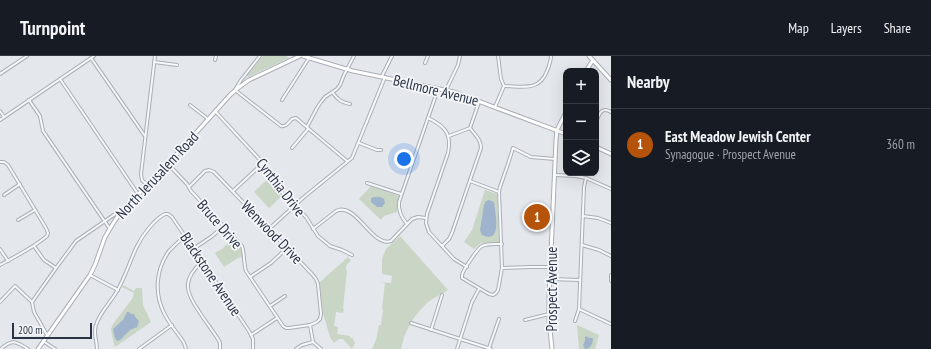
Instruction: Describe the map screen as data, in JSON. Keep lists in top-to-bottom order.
{
  "streets": {
    "main road": ["Bellmore Avenue", "North Jerusalem Road", "Prospect Avenue"],
    "street": [
      "Cynthia Drive",
      "Bruce Drive",
      "Wenwood Drive",
      "Blackstone Avenue"
    ]
  },
  "crossings": [
    ["Bellmore Avenue", "North Jerusalem Road"],
    ["Bellmore Avenue", "Prospect Avenue"],
    ["North Jerusalem Road", "Cynthia Drive"],
    ["North Jerusalem Road", "Bruce Drive"],
    ["Bruce Drive", "Wenwood Drive"]
  ],
  "scale_bar": "200 m",
  "page": {
    "header": "Turnpoint",
    "nav": ["Map", "Layers", "Share"],
    "heading": "Nearby",
    "map_buttons": ["+", "−"],
    "list": [
      {
        "mark": "1",
        "name": "East Meadow Jewish Center",
        "note": "Synagogue · Prospect Avenue",
        "value": "360 m"
      }
    ],
    "pins": "1",
    "scale": "200 m"
  }
}
